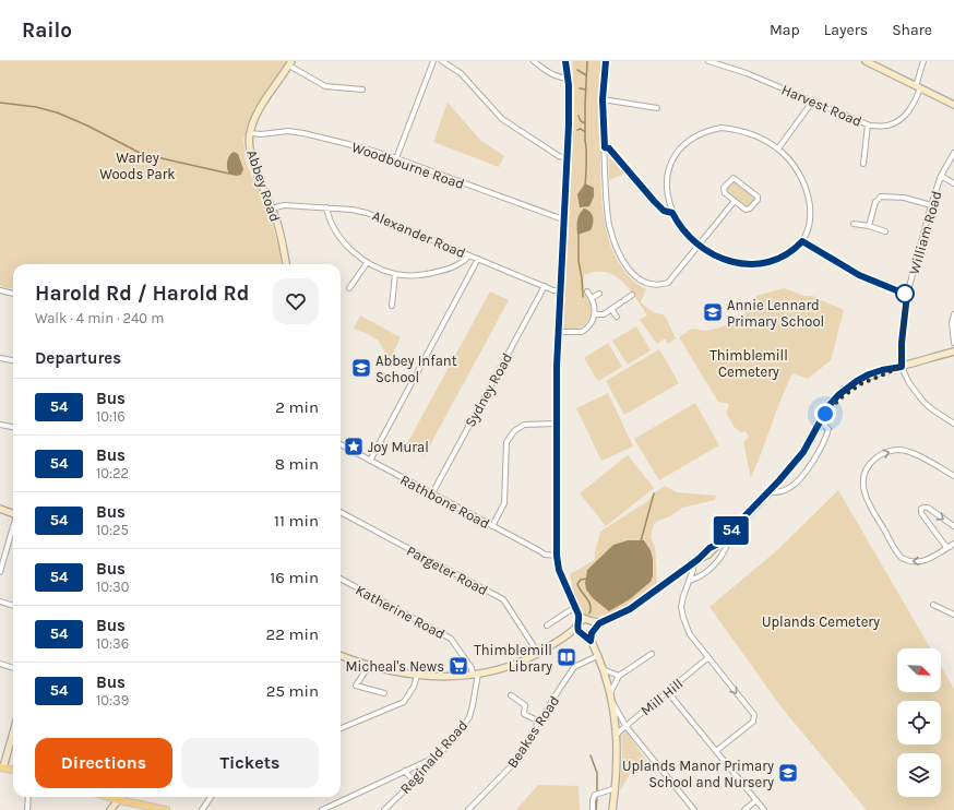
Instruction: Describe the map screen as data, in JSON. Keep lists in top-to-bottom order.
{
  "streets": {
    "street": [
      "Harvest Road",
      "Woodbourne Road",
      "Abbey Road",
      "William Road",
      "Alexander Road",
      "Sydney Road",
      "Rathbone Road",
      "Pargeter Road",
      "Katherine Road",
      "Mill Hill",
      "Beakes Road",
      "Reginald Road"
    ]
  },
  "crossings": [
    ["Woodbourne Road", "Abbey Road"],
    ["Abbey Road", "Alexander Road"],
    ["Alexander Road", "Sydney Road"],
    ["Sydney Road", "Rathbone Road"],
    ["Katherine Road", "Reginald Road"]
  ],
  "parks": ["Warley Woods Park", "Thimblemill Cemetery", "Uplands Cemetery"],
  "places": {
    "school or university": ["Annie Lennard Primary School", "Abbey Infant School", "Uplands Manor Primary School and Nursery"],
    "place": ["Joy Mural"],
    "library": ["Thimblemill Library"],
    "supermarket": ["Micheal's News"]
  },
  "lines": ["bus line 54"],
  "north": "bottom right",
  "page": {
    "header": "Railo",
    "nav": ["Map", "Layers", "Share"],
    "on_map": "54",
    "heading": [
      ["Harold Rd / Harold Rd", "Walk · 4 min · 240 m"],
      "Departures"
    ],
    "list": [
      {
        "mark": "54",
        "name": "Bus",
        "note": "10:16",
        "value": "2 min"
      },
      {
        "mark": "54",
        "name": "Bus",
        "note": "10:22",
        "value": "8 min"
      },
      {
        "mark": "54",
        "name": "Bus",
        "note": "10:25",
        "value": "11 min"
      },
      {
        "mark": "54",
        "name": "Bus",
        "note": "10:30",
        "value": "16 min"
      },
      {
        "mark": "54",
        "name": "Bus",
        "note": "10:36",
        "value": "22 min"
      },
      {
        "mark": "54",
        "name": "Bus",
        "note": "10:39",
        "value": "25 min"
      }
    ],
    "buttons": ["Directions", "Tickets"]
  }
}
